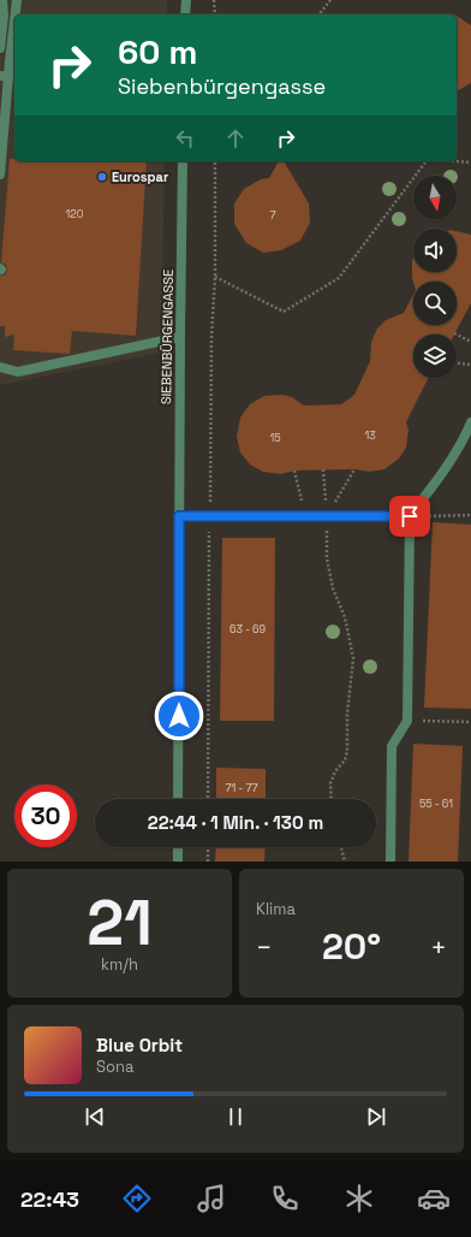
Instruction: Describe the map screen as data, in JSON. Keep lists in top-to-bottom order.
{
  "streets": {
    "street": ["SIEBENBÜRGENGASSE"]
  },
  "places": ["Eurospar"],
  "house_numbers": [
    "120",
    "7",
    "13",
    "15",
    "63 - 69",
    "71 - 77",
    "55 - 61"
  ],
  "north": "bottom",
  "page": {
    "turn": ["60 m", "Siebenbürgengasse"],
    "limit": "30",
    "trip": "22:44 · 1 Min. · 130 m",
    "tile": [
      ["21", "km/h"],
      "Klima"
    ],
    "heat": ["−", "20°", "+"],
    "song": ["Blue Orbit", "Sona"],
    "tabs": "22:43"
  }
}
